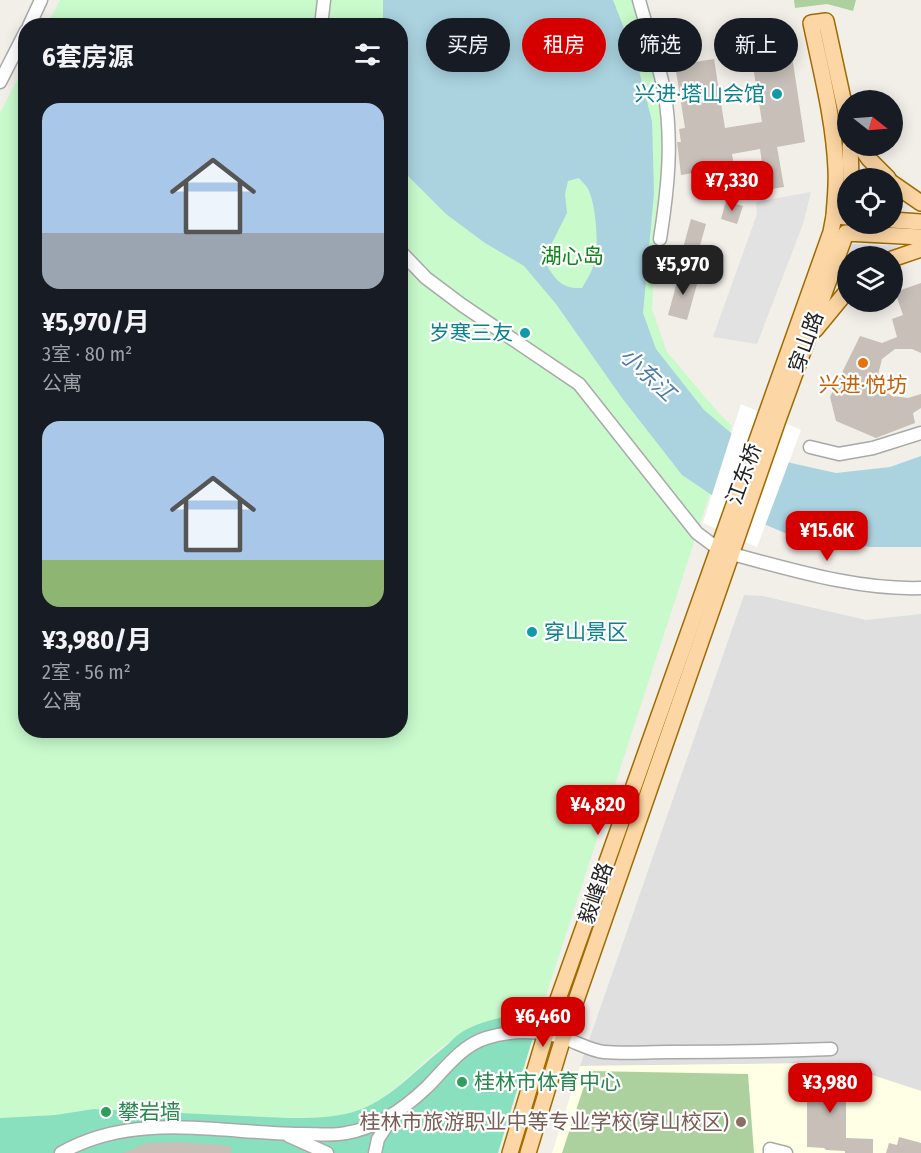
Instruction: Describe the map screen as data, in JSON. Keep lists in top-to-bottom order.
{
  "streets": {
    "main road": ["穿山路", "江东桥", "毅峰路"]
  },
  "crossings": [
    ["穿山路", "江东桥"],
    ["江东桥", "毅峰路"]
  ],
  "water": ["小东江"],
  "parks": ["湖心岛"],
  "places": [
    "兴进·塔山会馆",
    "岁寒三友",
    "兴进·悦坊",
    "穿山景区",
    "桂林市体育中心",
    "攀岩墙",
    "桂林市旅游职业中等专业学校(穿山校区)"
  ],
  "north": "right",
  "page": {
    "chip": [
      "买房",
      "租房",
      "筛选",
      "新上"
    ],
    "heading": "6套房源",
    "list": [
      {
        "name": "¥5,970/月",
        "note": "3室 · 80 m² · 公寓"
      },
      {
        "name": "¥3,980/月",
        "note": "2室 · 56 m² · 公寓"
      }
    ],
    "price": [
      "¥7,330",
      "¥5,970",
      "¥15.6K",
      "¥4,820",
      "¥6,460",
      "¥3,980"
    ]
  }
}
